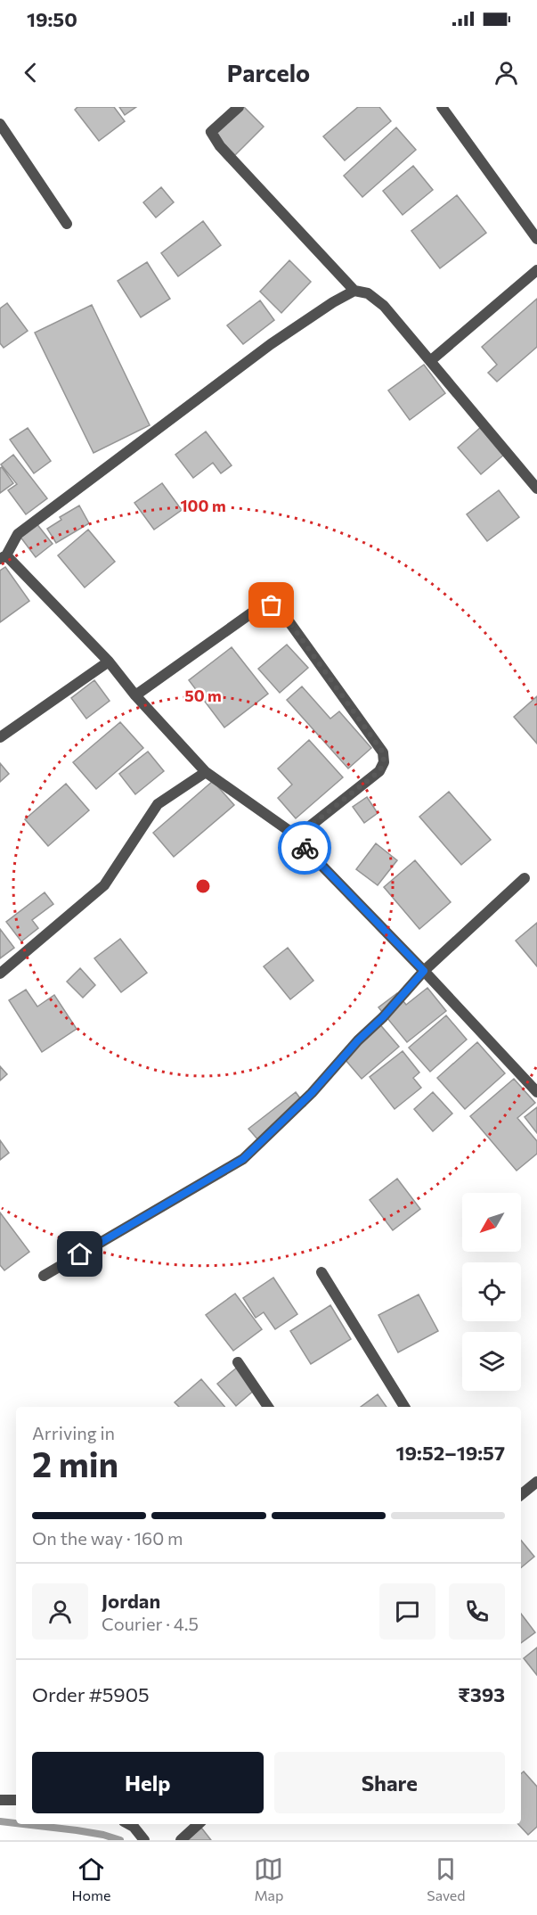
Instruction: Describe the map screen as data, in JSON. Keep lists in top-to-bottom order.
{
  "north": "bottom left",
  "page": {
    "status": "19:50",
    "header": "Parcelo",
    "heading": ["2 min", "Arriving in", "19:52–19:57"],
    "panel": [
      "Jordan",
      "Courier · 4.5",
      "Order #5905",
      "₹393"
    ],
    "bar": "On the way · 160 m",
    "buttons": ["Help", "Share"],
    "tabs": ["Home", "Map", "Saved"]
  },
  "rings": ["100 m", "50 m"]
}
